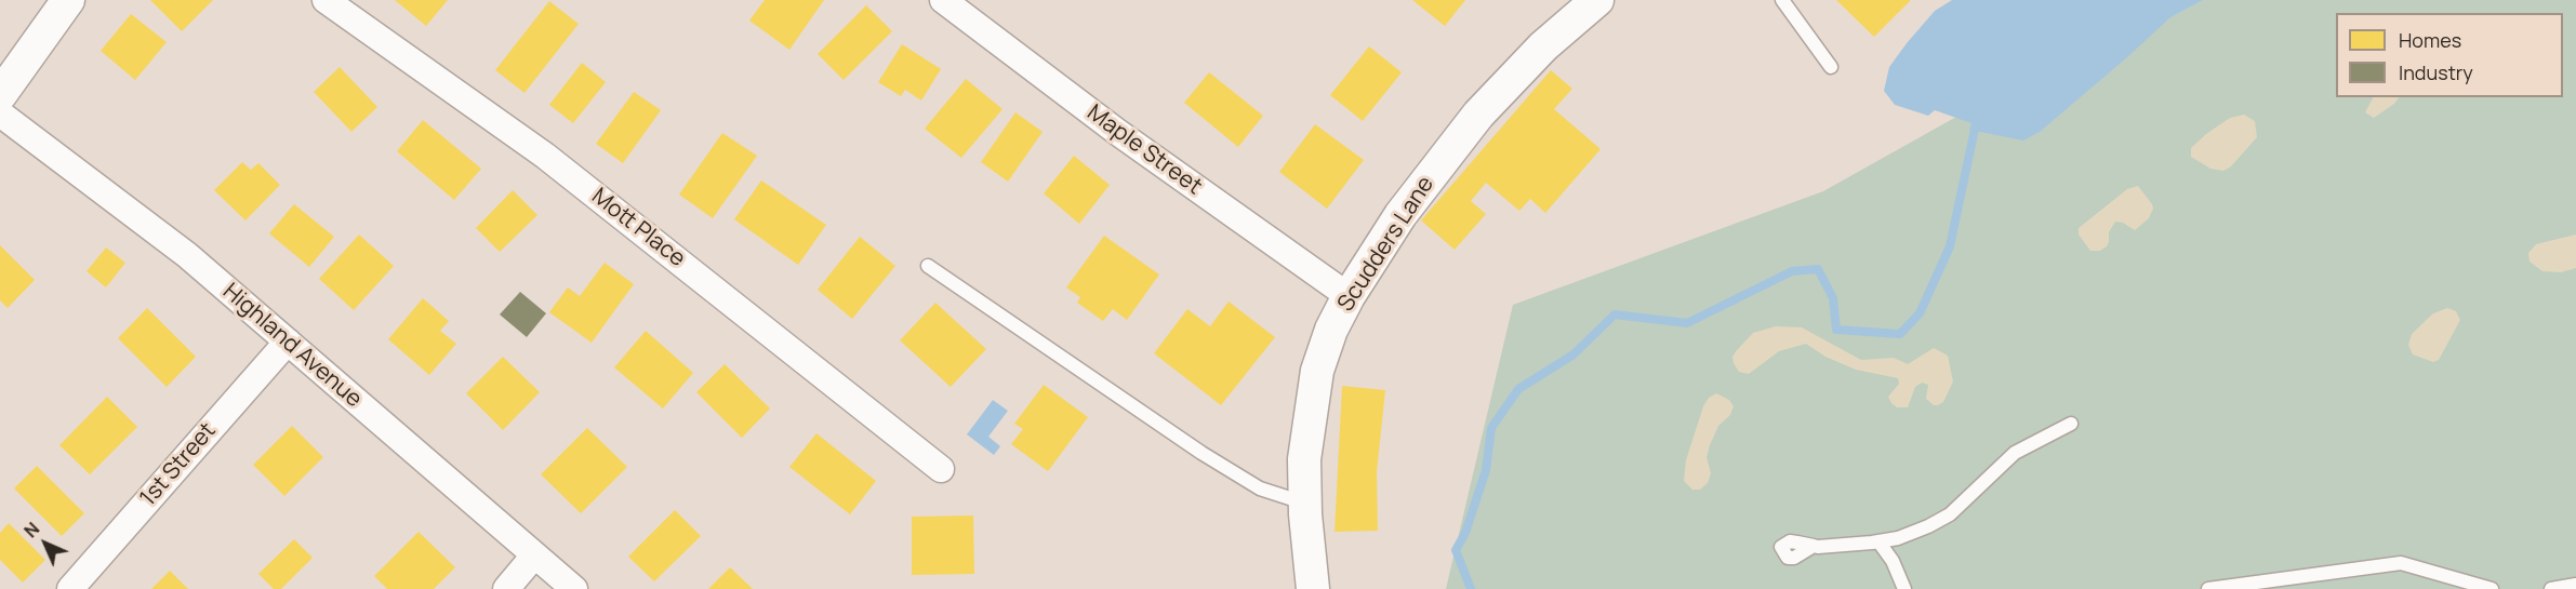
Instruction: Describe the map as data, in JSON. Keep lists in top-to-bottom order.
{
  "streets": {
    "street": [
      "Maple Street",
      "Mott Place",
      "Scudders Lane",
      "Highland Avenue",
      "1st Street"
    ]
  },
  "crossings": [
    ["Maple Street", "Scudders Lane"],
    ["Highland Avenue", "1st Street"]
  ],
  "legend": ["Homes", "Industry"],
  "north": "top left"
}
